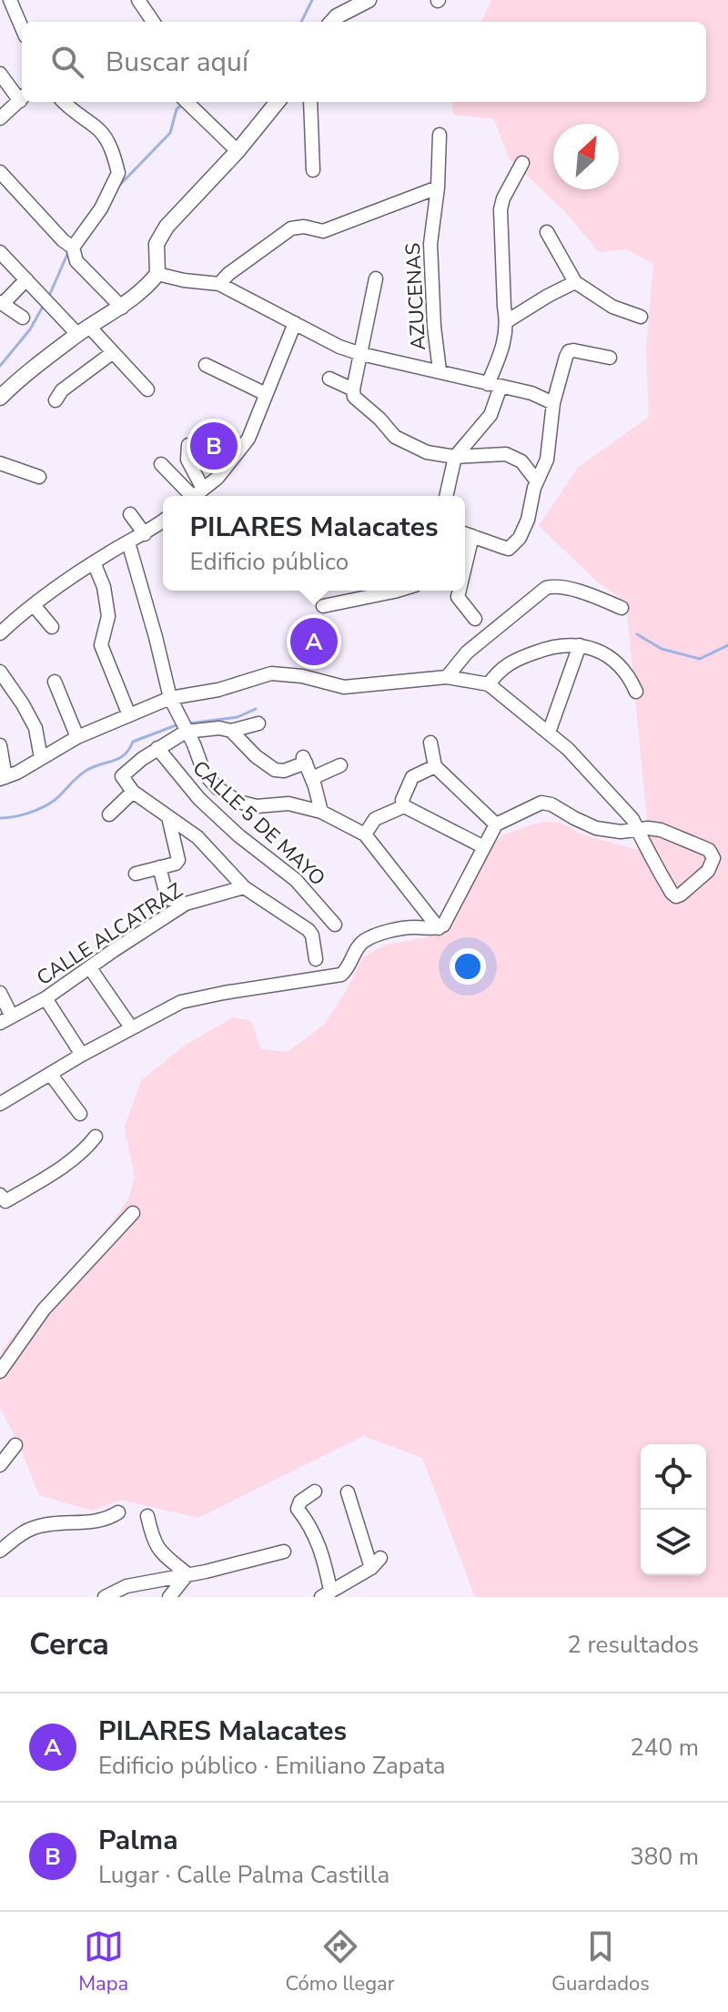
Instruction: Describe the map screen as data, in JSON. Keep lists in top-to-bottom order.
{
  "streets": {
    "street": ["AZUCENAS", "CALLE 5 DE MAYO", "CALLE ALCATRAZ"]
  },
  "north": "top right",
  "page": {
    "search": "Buscar aquí",
    "pins": ["B", "A"],
    "popup": ["PILARES Malacates", "Edificio público"],
    "heading": ["Cerca", "2 resultados"],
    "list": [
      {
        "mark": "A",
        "name": "PILARES Malacates",
        "note": "Edificio público · Emiliano Zapata",
        "value": "240 m"
      },
      {
        "mark": "B",
        "name": "Palma",
        "note": "Lugar · Calle Palma Castilla",
        "value": "380 m"
      }
    ],
    "nav": ["Mapa", "Cómo llegar", "Guardados"]
  }
}
